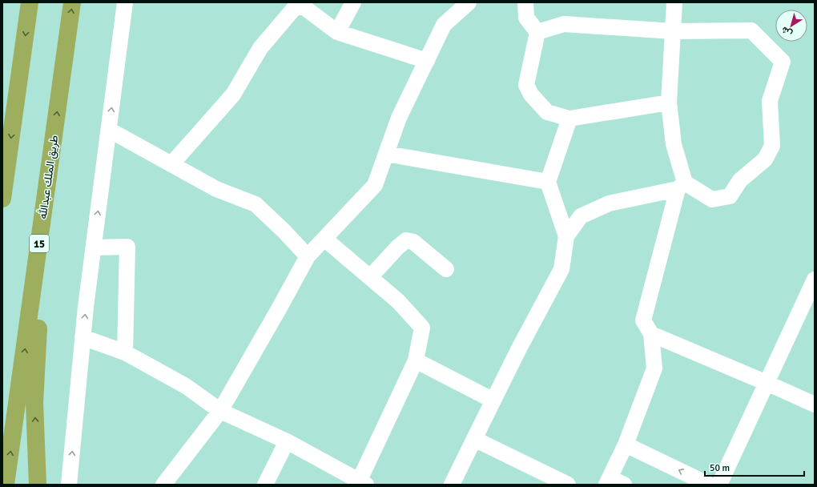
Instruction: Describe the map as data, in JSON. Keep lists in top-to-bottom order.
{
  "streets": {
    "highway": ["طريق الملك عبدالله", "15"]
  },
  "scale_bar": "50 m",
  "north": "bottom left"
}
